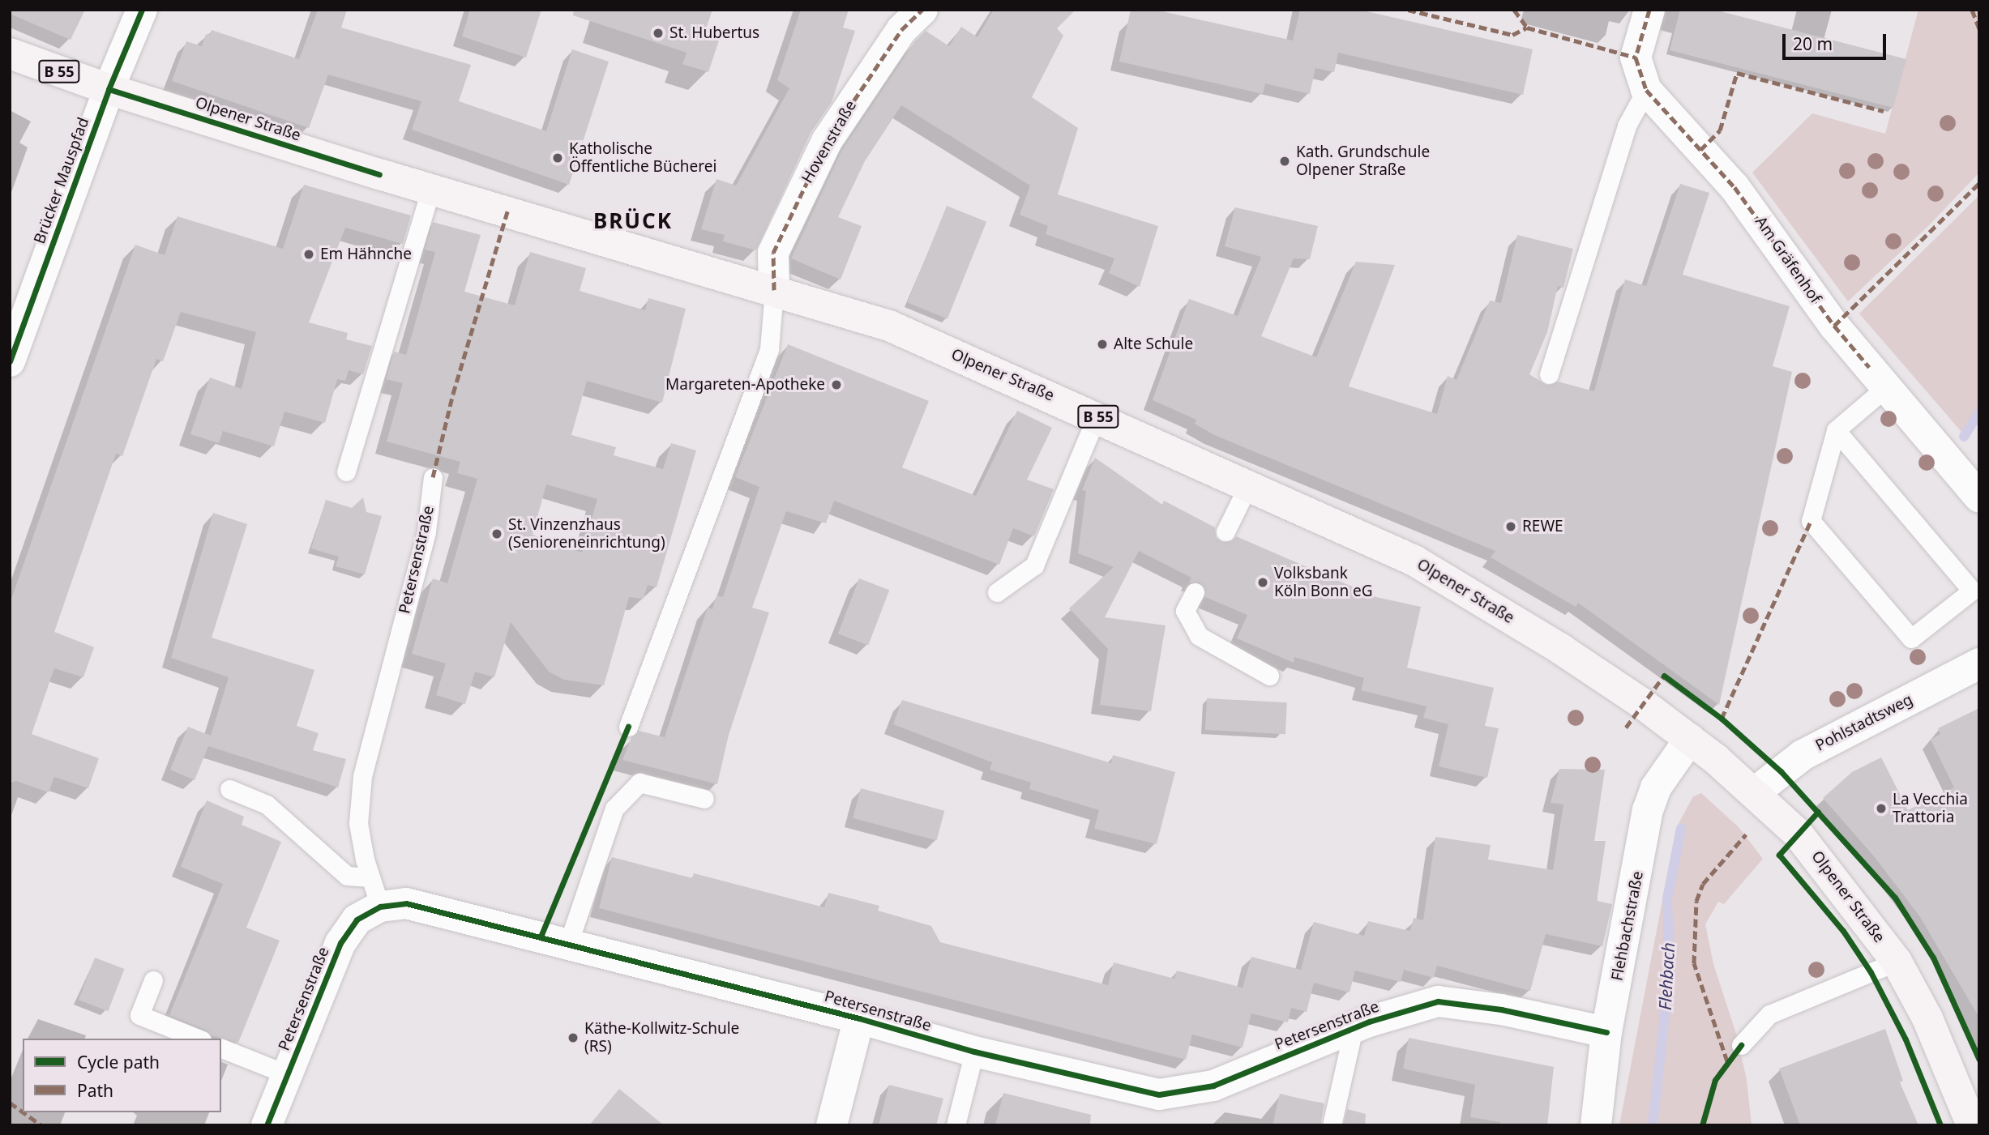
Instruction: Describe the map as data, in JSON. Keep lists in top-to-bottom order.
{
  "streets": {
    "main road": ["B 55", "Olpener Straße"],
    "street": [
      "Hovenstraße",
      "Brücker Mauspfad",
      "Am Gräfenhof",
      "Petersenstraße",
      "Pohlstadtsweg",
      "Flehbachstraße"
    ]
  },
  "crossings": [
    ["Olpener Straße", "Hovenstraße"],
    ["Olpener Straße", "Brücker Mauspfad"],
    ["Olpener Straße", "Pohlstadtsweg"],
    ["Olpener Straße", "Flehbachstraße"],
    ["Petersenstraße", "Flehbachstraße"]
  ],
  "districts": ["BRÜCK"],
  "water": ["Flehbach"],
  "places": [
    "St. Hubertus",
    "Katholische Öffentliche Bücherei",
    "Kath. Grundschule Olpener Straße",
    "Em Hähnche",
    "Alte Schule",
    "Margareten-Apotheke",
    "REWE",
    "St. Vinzenzhaus (Senioreneinrichtung)",
    "Volksbank Köln Bonn eG",
    "La Vecchia Trattoria",
    "Käthe-Kollwitz-Schule (RS)"
  ],
  "legend": ["Cycle path", "Path"],
  "scale_bar": "20 m"
}
